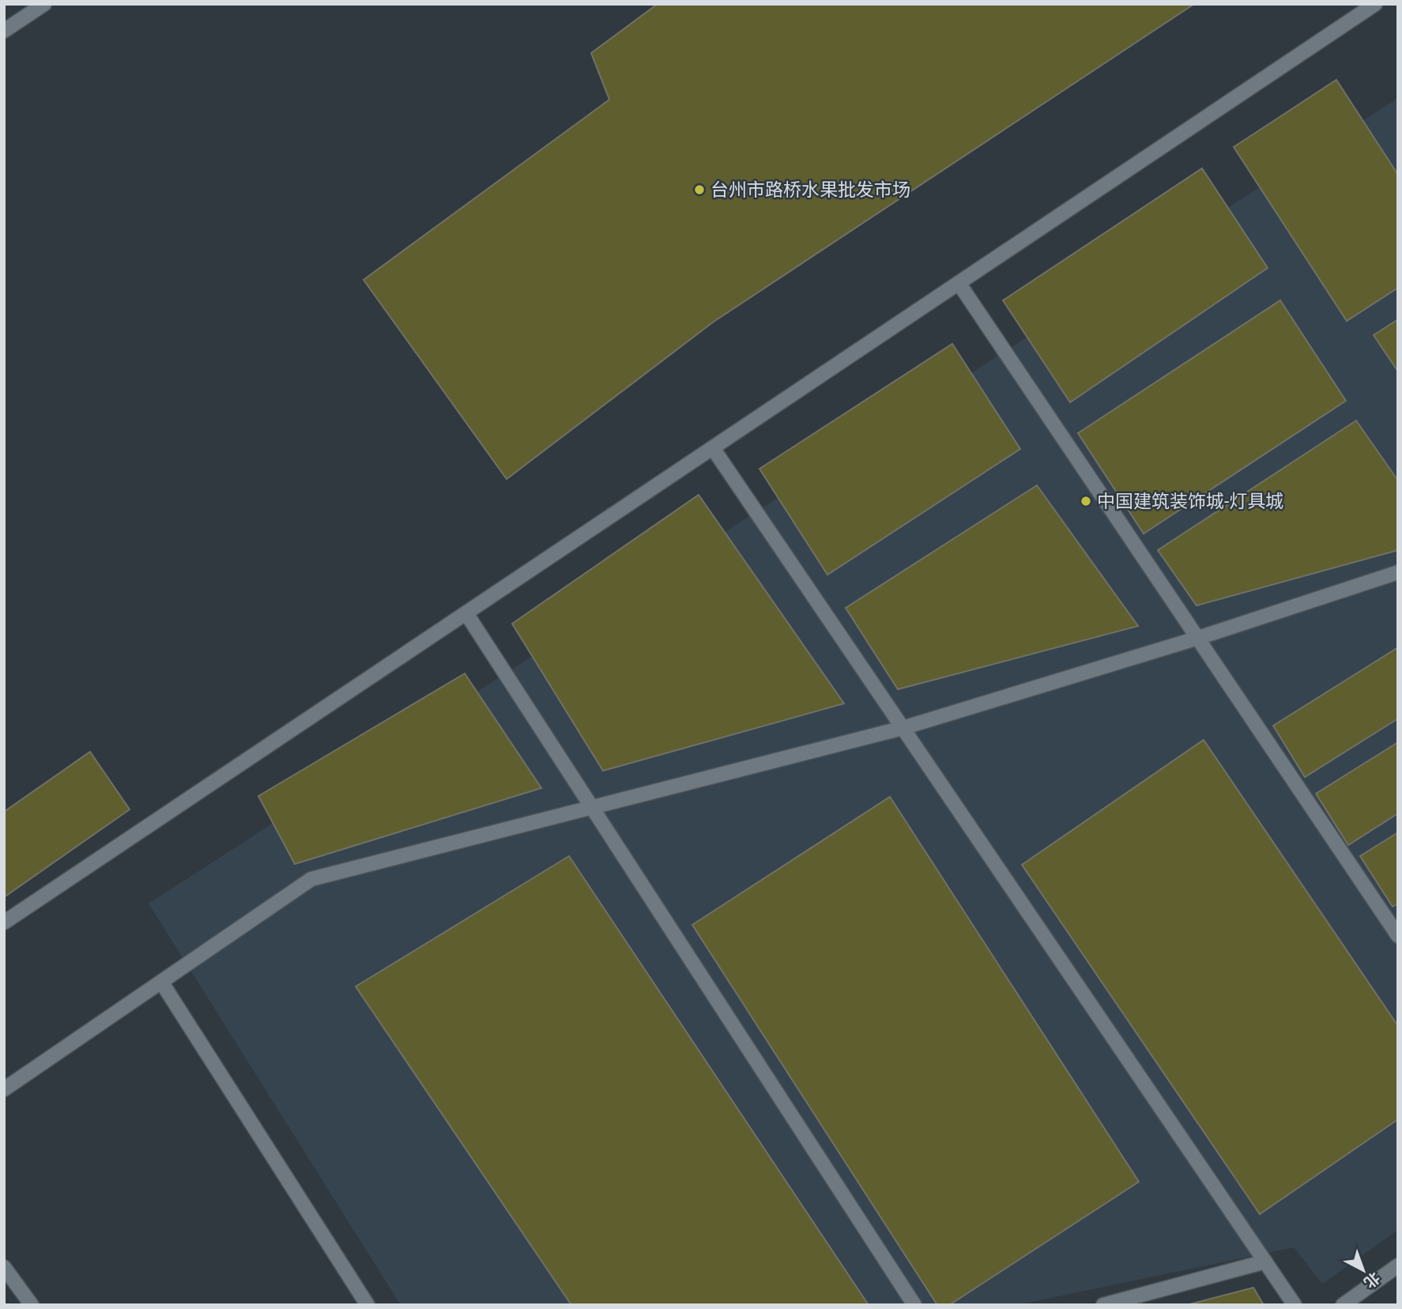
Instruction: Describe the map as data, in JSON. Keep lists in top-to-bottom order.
{
  "places": ["台州市路桥水果批发市场", "中国建筑装饰城-灯具城"],
  "north": "bottom right"
}
